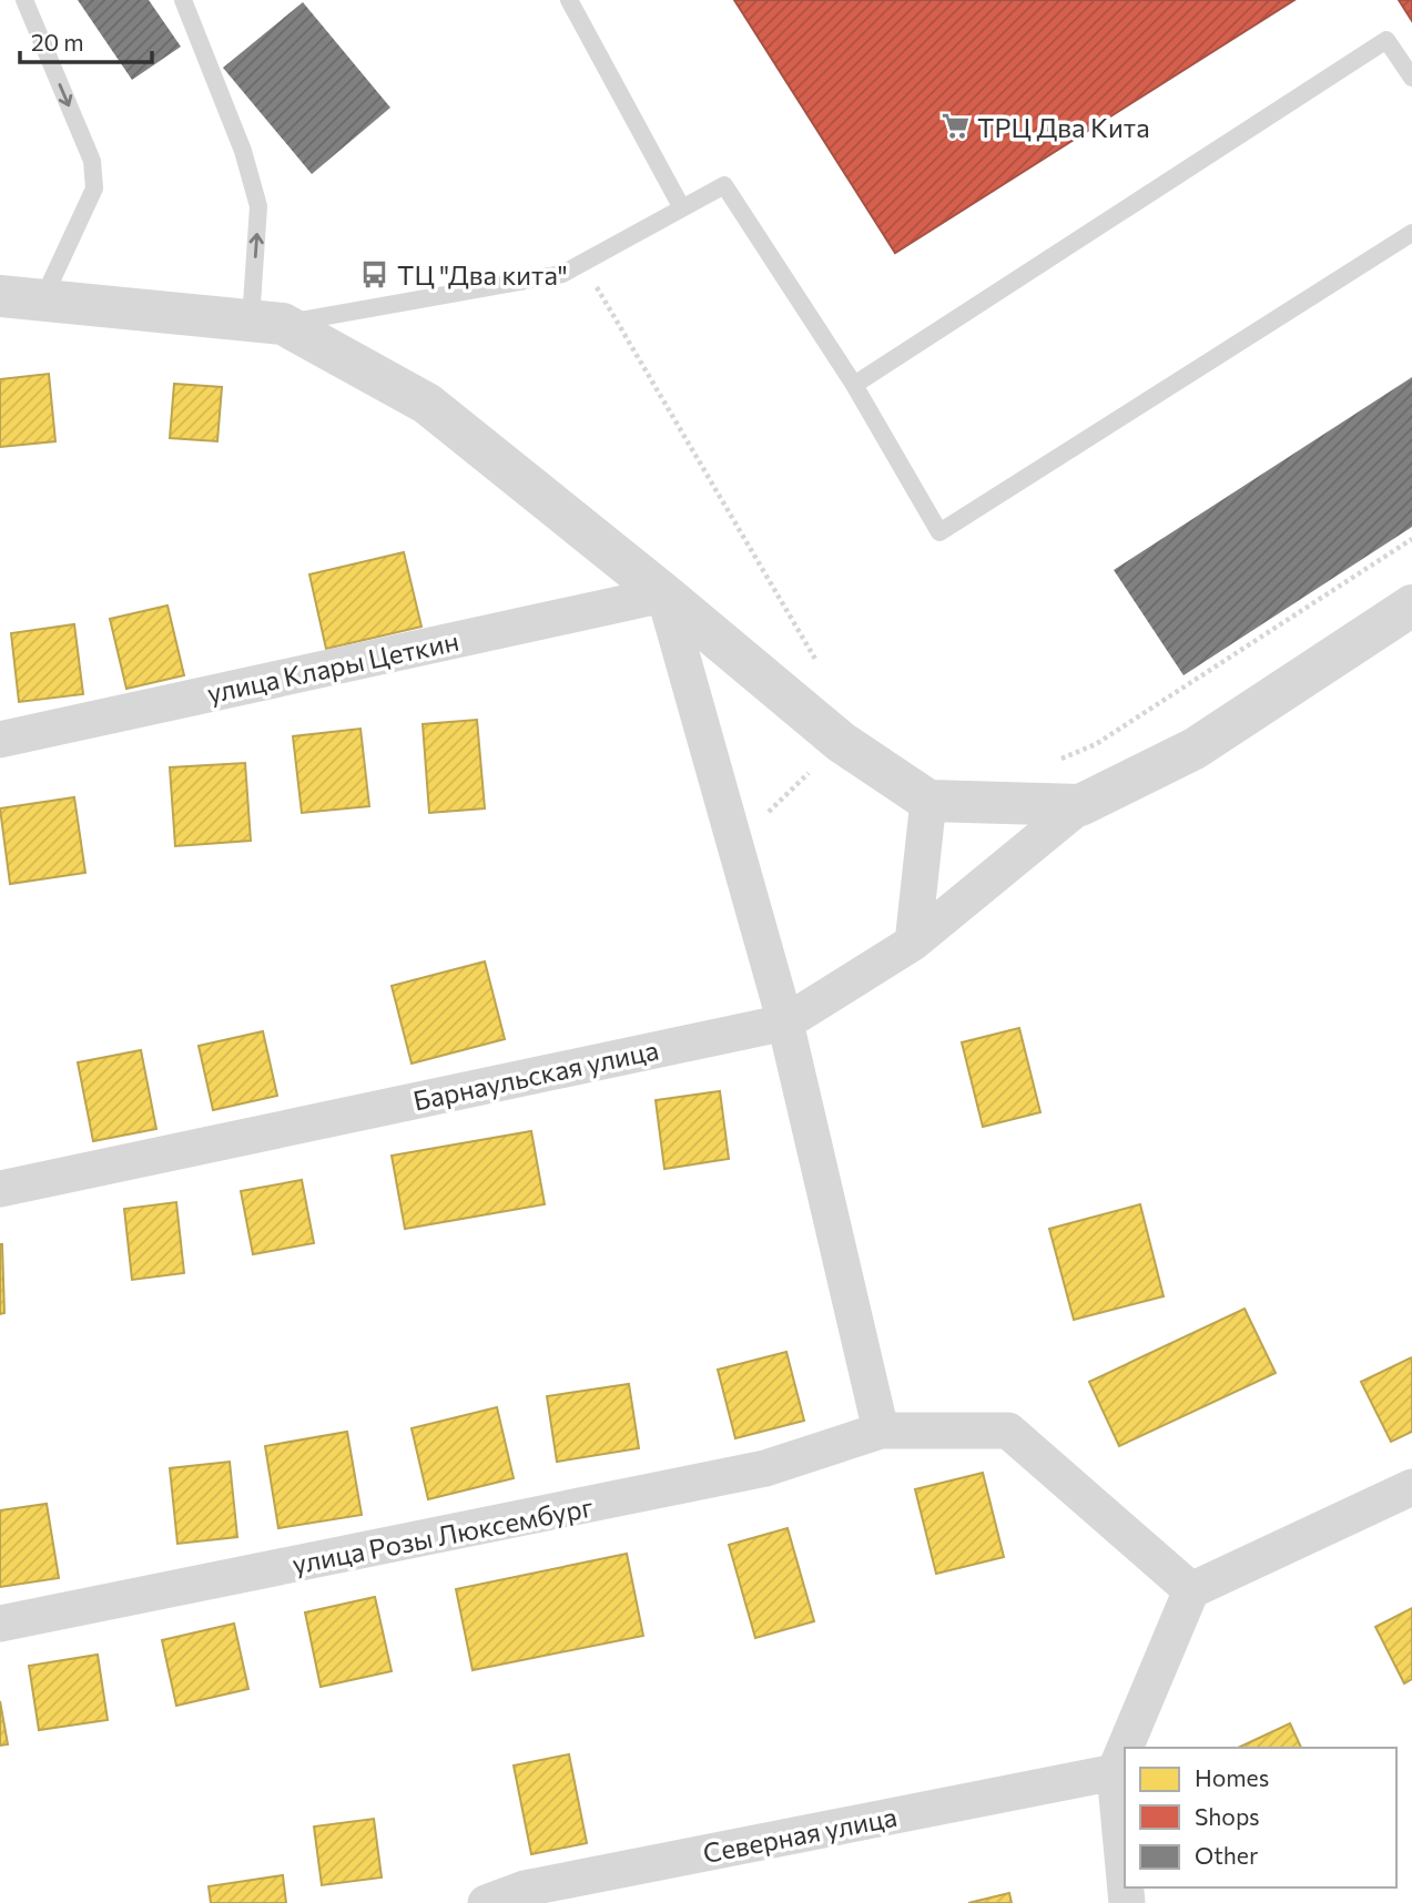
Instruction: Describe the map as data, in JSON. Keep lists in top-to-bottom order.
{
  "streets": {
    "street": [
      "улица Клары Цеткин",
      "Барнаульская улица",
      "улица Розы Люксембург",
      "Северная улица"
    ]
  },
  "places": {
    "supermarket": ["ТРЦ Два Кита"],
    "bus stop": ["ТЦ \"Два кита\""]
  },
  "legend": ["Homes", "Shops", "Other"],
  "scale_bar": "20 m"
}
